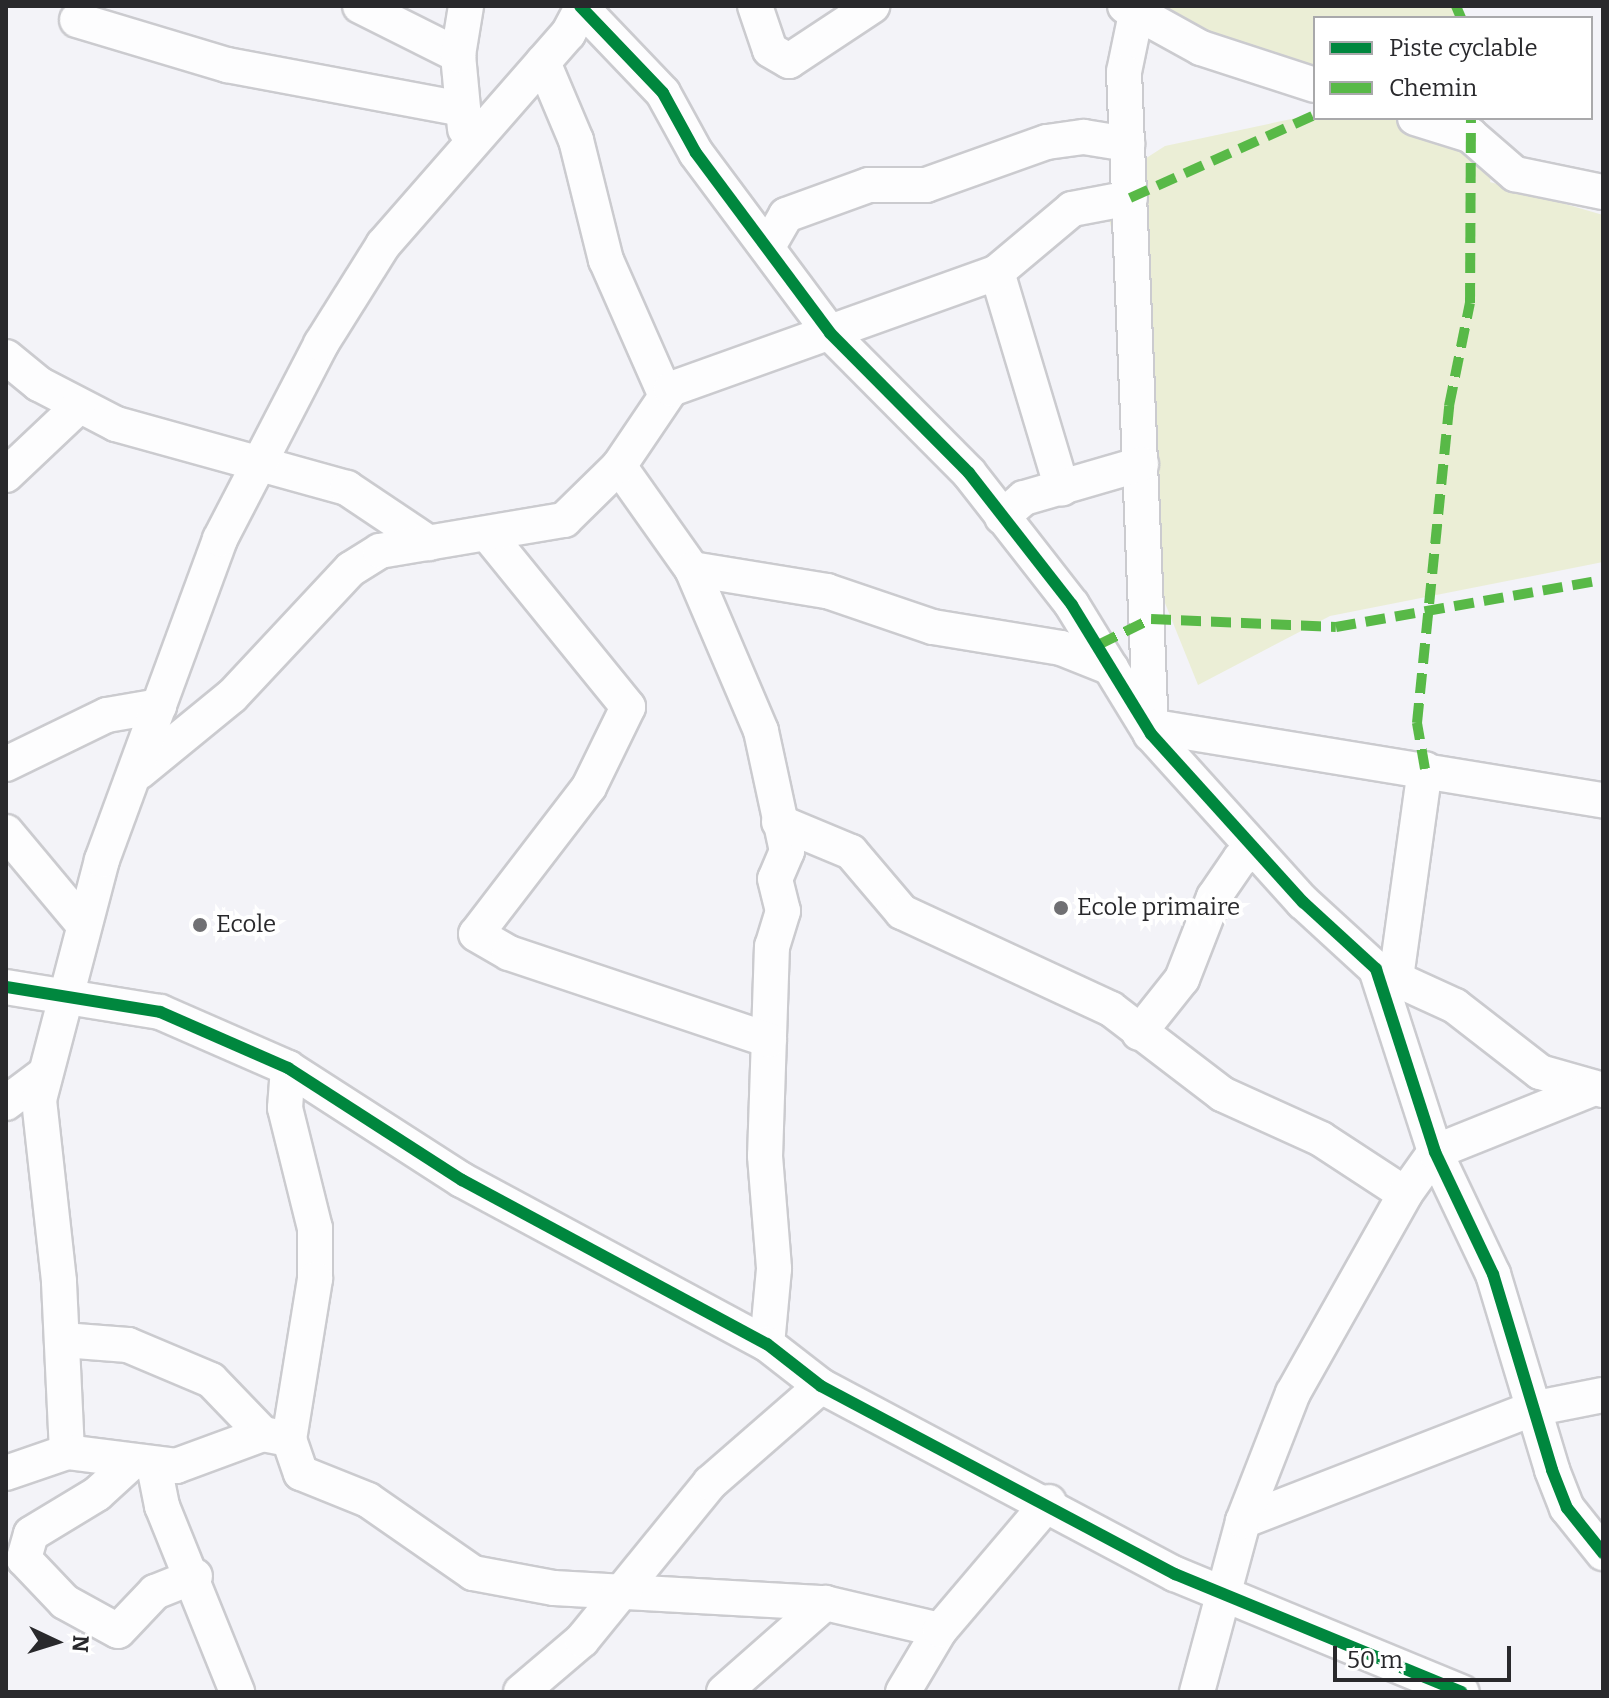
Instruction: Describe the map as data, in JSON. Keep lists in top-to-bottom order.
{
  "places": ["Ecole primaire", "Ecole"],
  "legend": ["Piste cyclable", "Chemin"],
  "scale_bar": "50 m",
  "north": "right"
}
